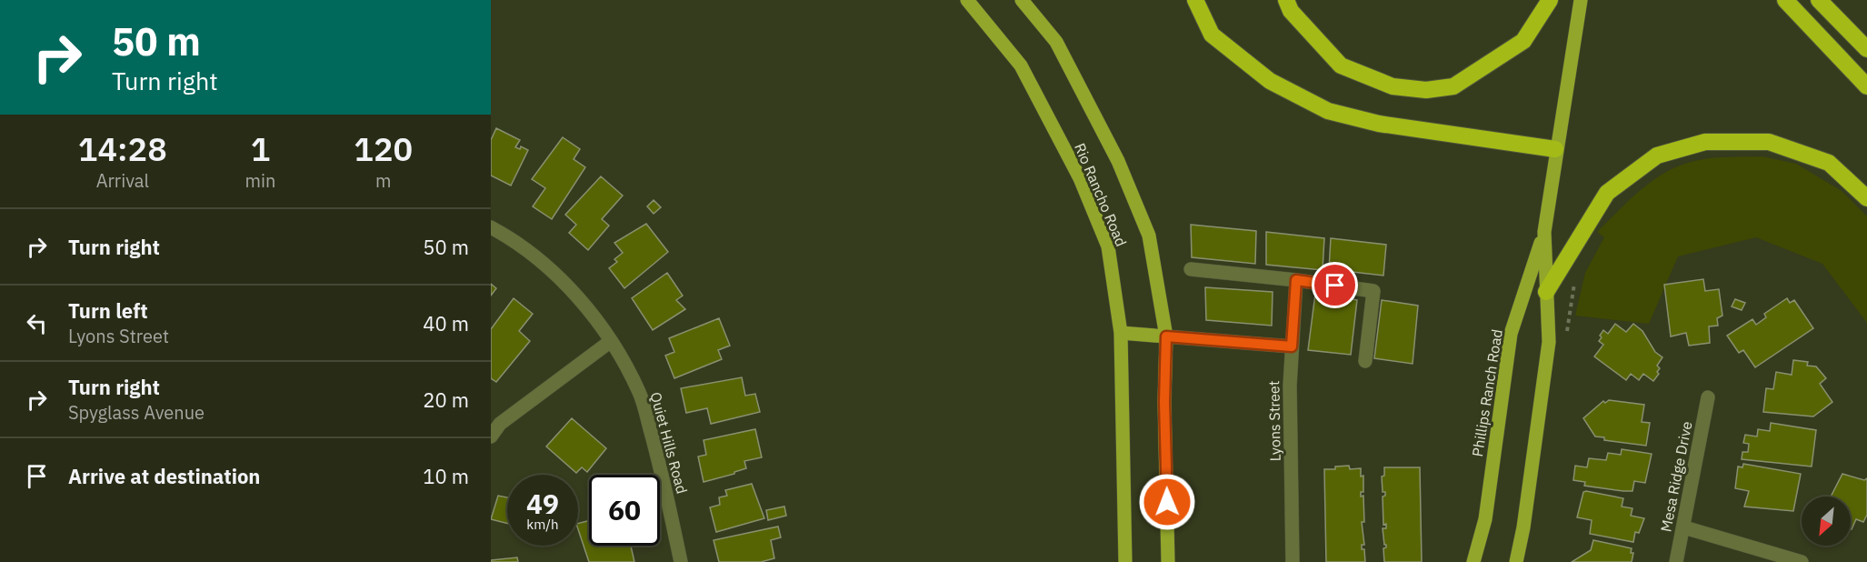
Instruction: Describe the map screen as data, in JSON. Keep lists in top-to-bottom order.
{
  "streets": {
    "main road": ["Rio Rancho Road", "Phillips Ranch Road"],
    "street": ["Lyons Street", "Quiet Hills Road", "Mesa Ridge Drive"]
  },
  "north": "bottom left",
  "page": {
    "turn": ["50 m", "Turn right"],
    "eta": [
      "14:28",
      "Arrival",
      "1",
      "min",
      "120",
      "m"
    ],
    "list": [
      {
        "name": "Turn right",
        "value": "50 m"
      },
      {
        "name": "Turn left",
        "note": "Lyons Street",
        "value": "40 m"
      },
      {
        "name": "Turn right",
        "note": "Spyglass Avenue",
        "value": "20 m"
      },
      {
        "name": "Arrive at destination",
        "value": "10 m"
      }
    ],
    "speed": "49 km/h",
    "limit": "60"
  }
}
